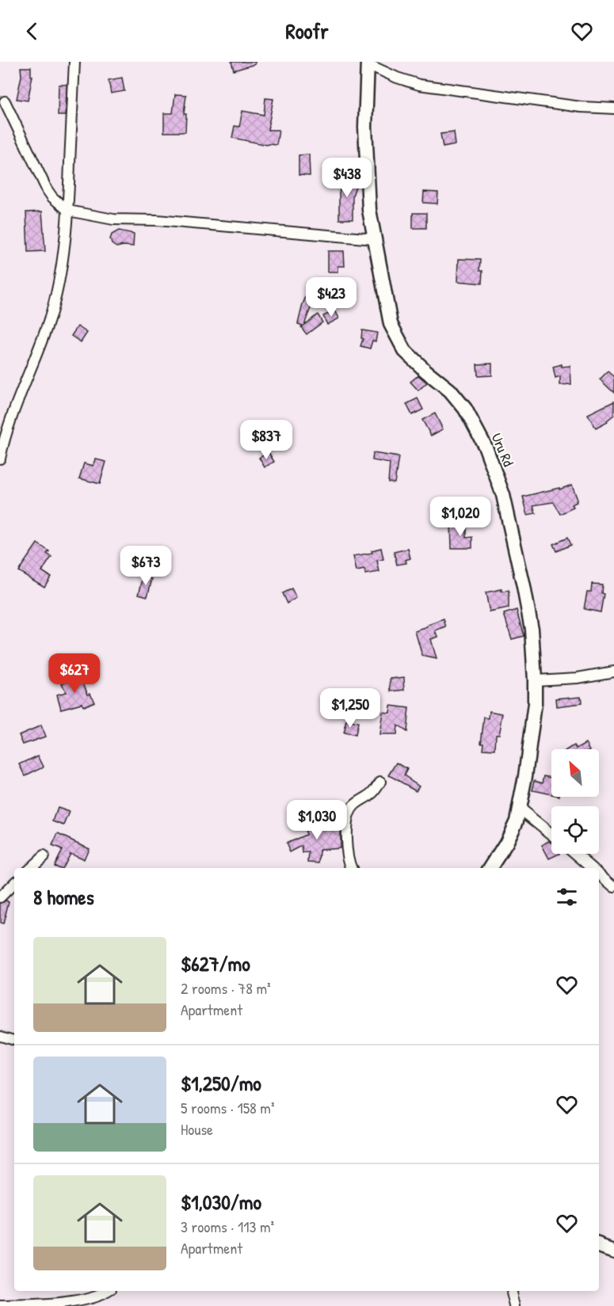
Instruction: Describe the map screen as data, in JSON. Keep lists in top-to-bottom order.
{
  "streets": {
    "street": ["Uru Rd"]
  },
  "north": "top left",
  "page": {
    "header": "Roofr",
    "price": [
      "$438",
      "$423",
      "$837",
      "$1,020",
      "$673",
      "$627",
      "$1,250",
      "$1,030"
    ],
    "heading": "8 homes",
    "list": [
      {
        "name": "$627/mo",
        "note": "2 rooms · 78 m² · Apartment"
      },
      {
        "name": "$1,250/mo",
        "note": "5 rooms · 158 m² · House"
      },
      {
        "name": "$1,030/mo",
        "note": "3 rooms · 113 m² · Apartment"
      }
    ]
  }
}
